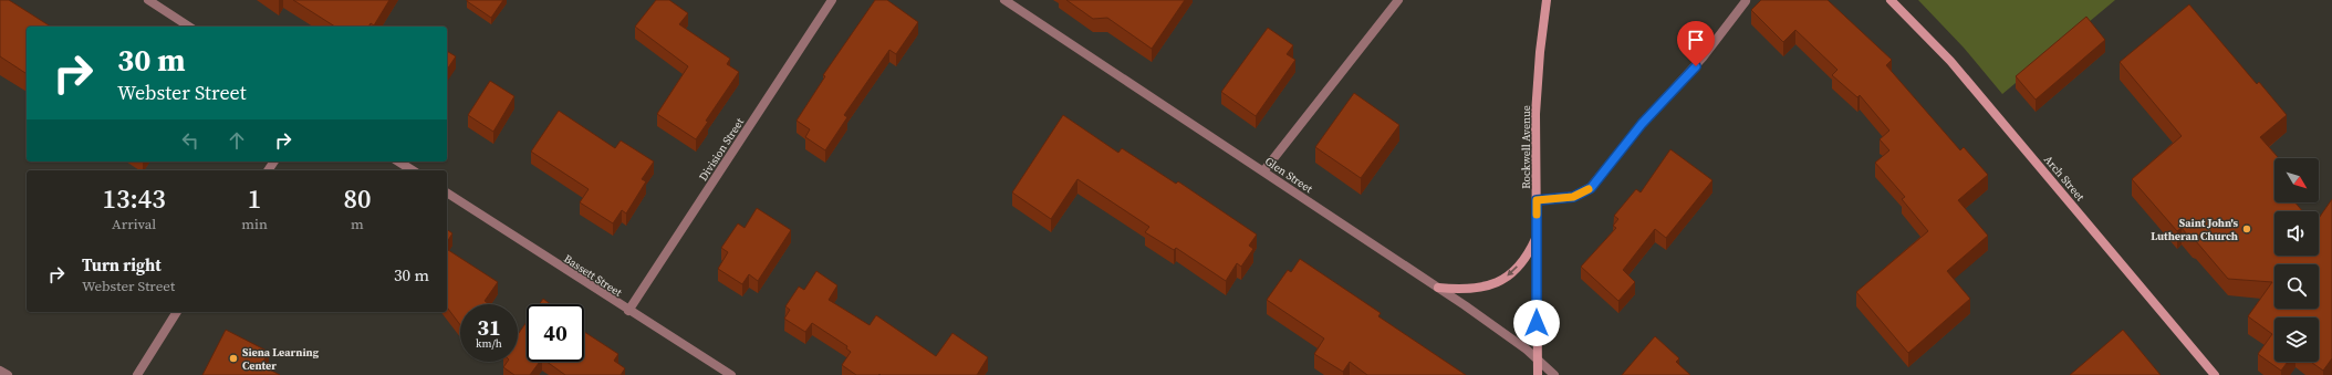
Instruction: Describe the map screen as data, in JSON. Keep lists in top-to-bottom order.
{
  "streets": {
    "street": [
      "Rockwell Avenue",
      "Division Street",
      "Glen Street",
      "Arch Street",
      "Bassett Street"
    ]
  },
  "crossings": [
    ["Rockwell Avenue", "Glen Street"],
    ["Division Street", "Bassett Street"]
  ],
  "places": ["Saint John's Lutheran Church", "Siena Learning Center"],
  "north": "bottom right",
  "page": {
    "turn": ["30 m", "Webster Street"],
    "eta": [
      "13:43",
      "Arrival",
      "1",
      "min",
      "80",
      "m"
    ],
    "list": [
      {
        "name": "Turn right",
        "note": "Webster Street",
        "value": "30 m"
      }
    ],
    "speed": "31 km/h",
    "limit": "40"
  }
}
